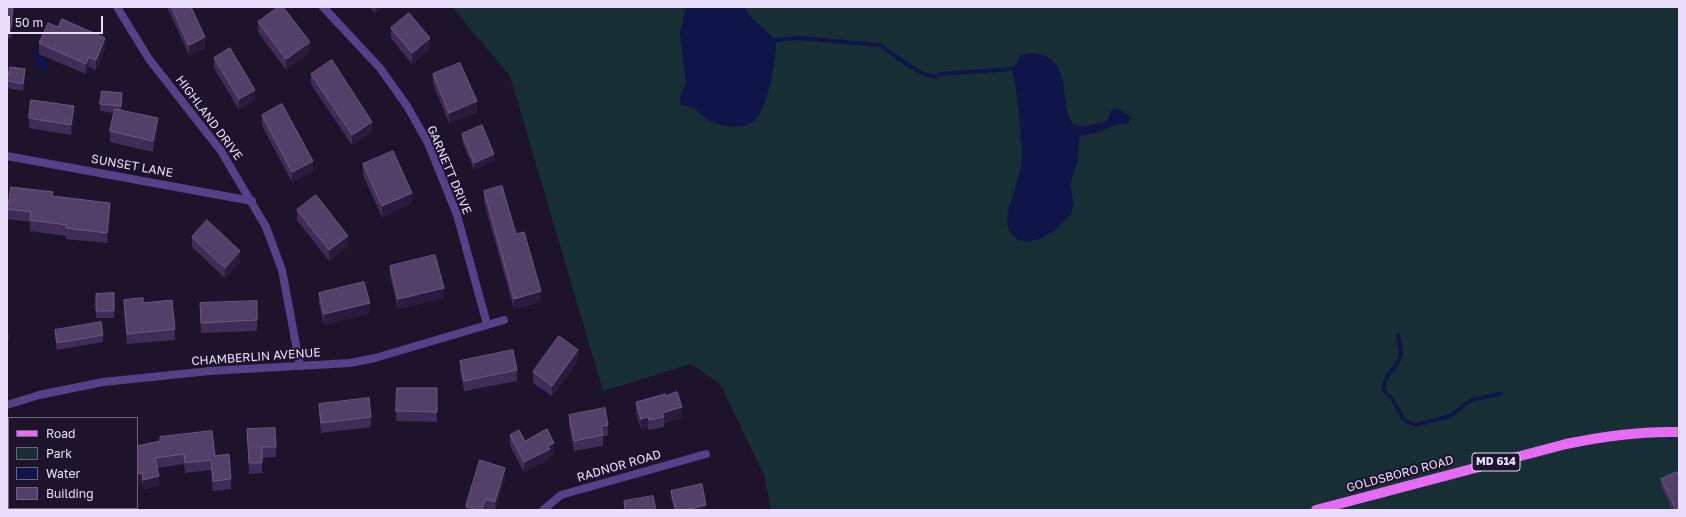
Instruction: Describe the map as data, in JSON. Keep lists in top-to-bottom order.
{
  "streets": {
    "main road": ["MD 614", "GOLDSBORO ROAD"],
    "street": [
      "HIGHLAND DRIVE",
      "SUNSET LANE",
      "GARNETT DRIVE",
      "CHAMBERLIN AVENUE",
      "RADNOR ROAD"
    ]
  },
  "crossings": [
    ["HIGHLAND DRIVE", "SUNSET LANE"],
    ["HIGHLAND DRIVE", "CHAMBERLIN AVENUE"],
    ["GARNETT DRIVE", "CHAMBERLIN AVENUE"]
  ],
  "legend": [
    "Road",
    "Park",
    "Water",
    "Building"
  ],
  "scale_bar": "50 m"
}
